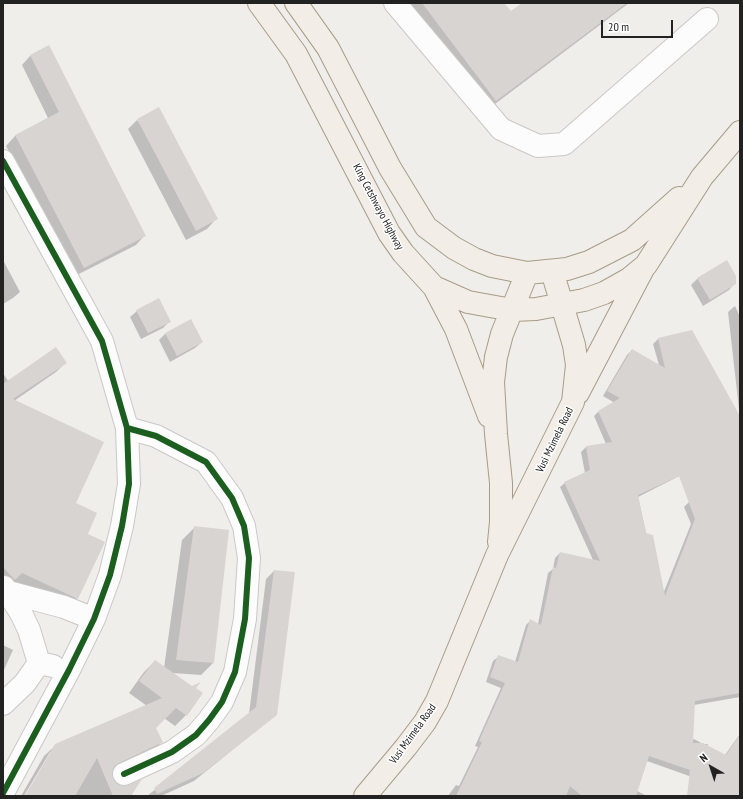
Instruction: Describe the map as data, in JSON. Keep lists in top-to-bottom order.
{
  "streets": {
    "main road": ["King Cetshwayo Highway", "Vusi Mzimela Road"]
  },
  "crossings": [
    ["King Cetshwayo Highway", "Vusi Mzimela Road"]
  ],
  "scale_bar": "20 m",
  "north": "top left"
}
